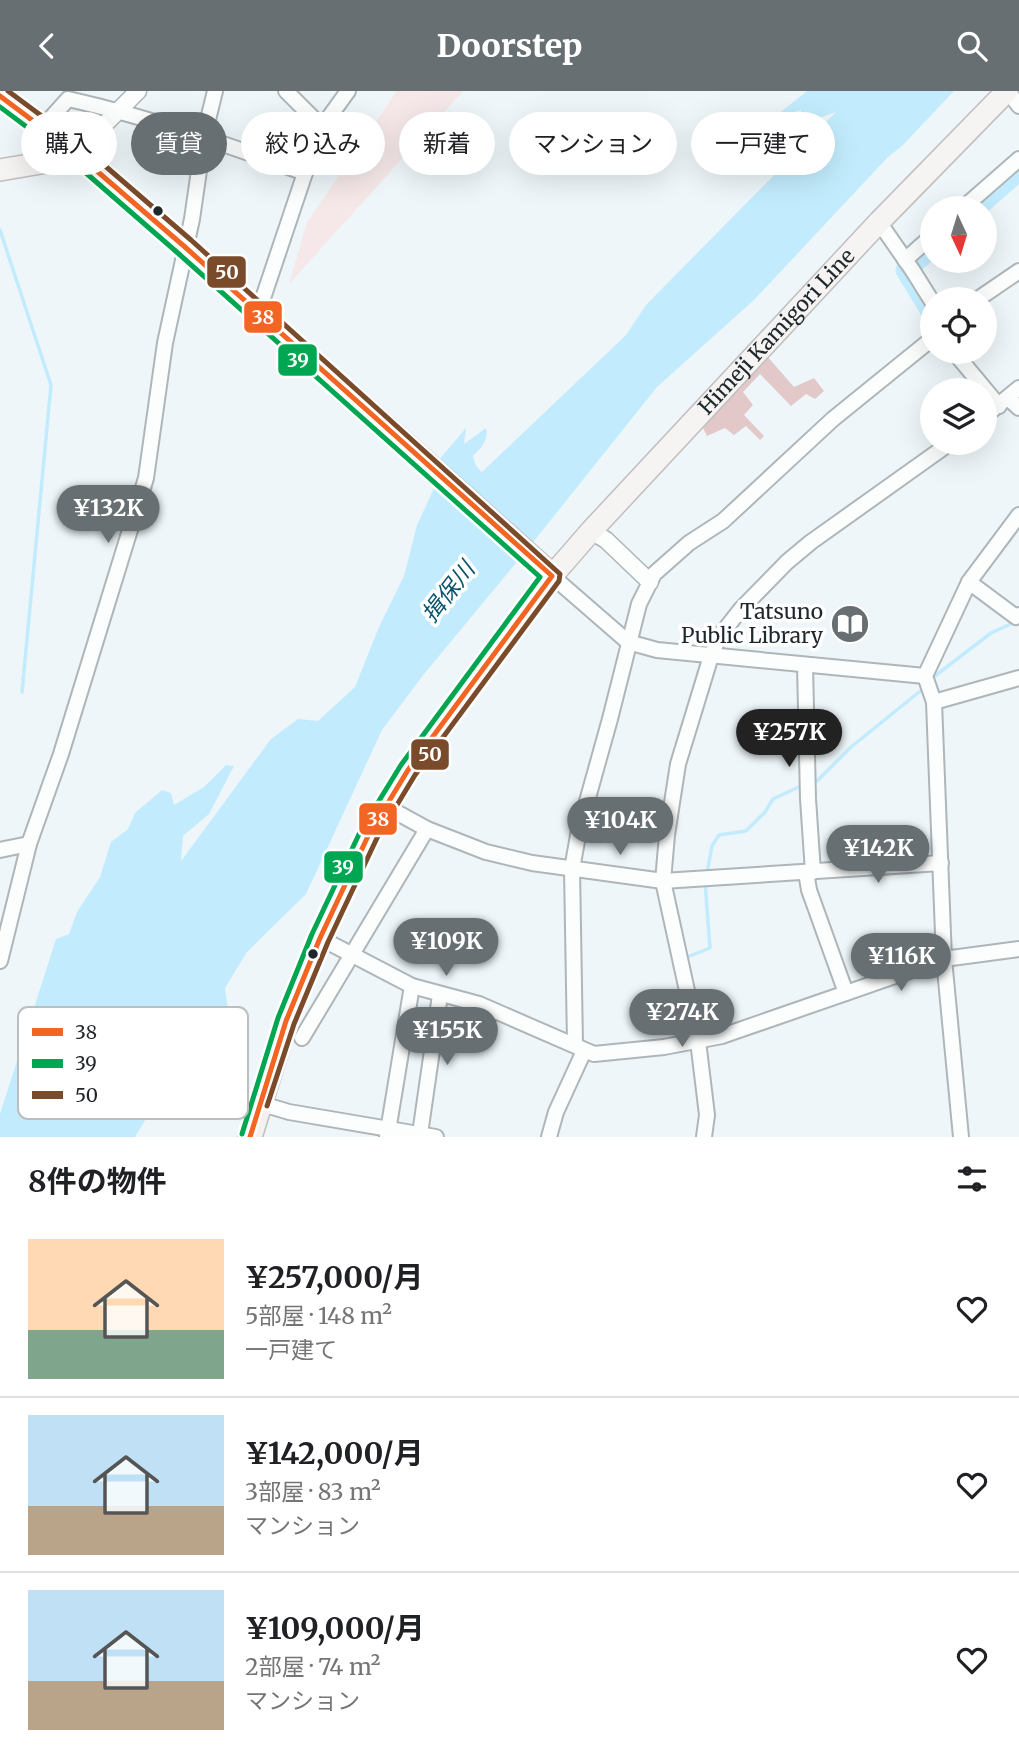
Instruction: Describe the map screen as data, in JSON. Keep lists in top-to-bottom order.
{
  "streets": {
    "main road": ["Himeji Kamigori Line"]
  },
  "water": ["揖保川"],
  "places": {
    "library": ["Tatsuno Public Library"]
  },
  "lines": ["transit line 50", "transit line 38", "transit line 39"],
  "legend": ["38", "39", "50"],
  "north": "bottom",
  "page": {
    "header": "Doorstep",
    "chip": [
      "購入",
      "賃貸",
      "絞り込み",
      "新着",
      "マンション",
      "一戸建て"
    ],
    "price": [
      "¥132K",
      "¥257K",
      "¥104K",
      "¥142K",
      "¥109K",
      "¥116K",
      "¥274K",
      "¥155K"
    ],
    "heading": "8件の物件",
    "list": [
      {
        "name": "¥257,000/月",
        "note": "5部屋 · 148 m² · 一戸建て"
      },
      {
        "name": "¥142,000/月",
        "note": "3部屋 · 83 m² · マンション"
      },
      {
        "name": "¥109,000/月",
        "note": "2部屋 · 74 m² · マンション"
      }
    ]
  }
}
